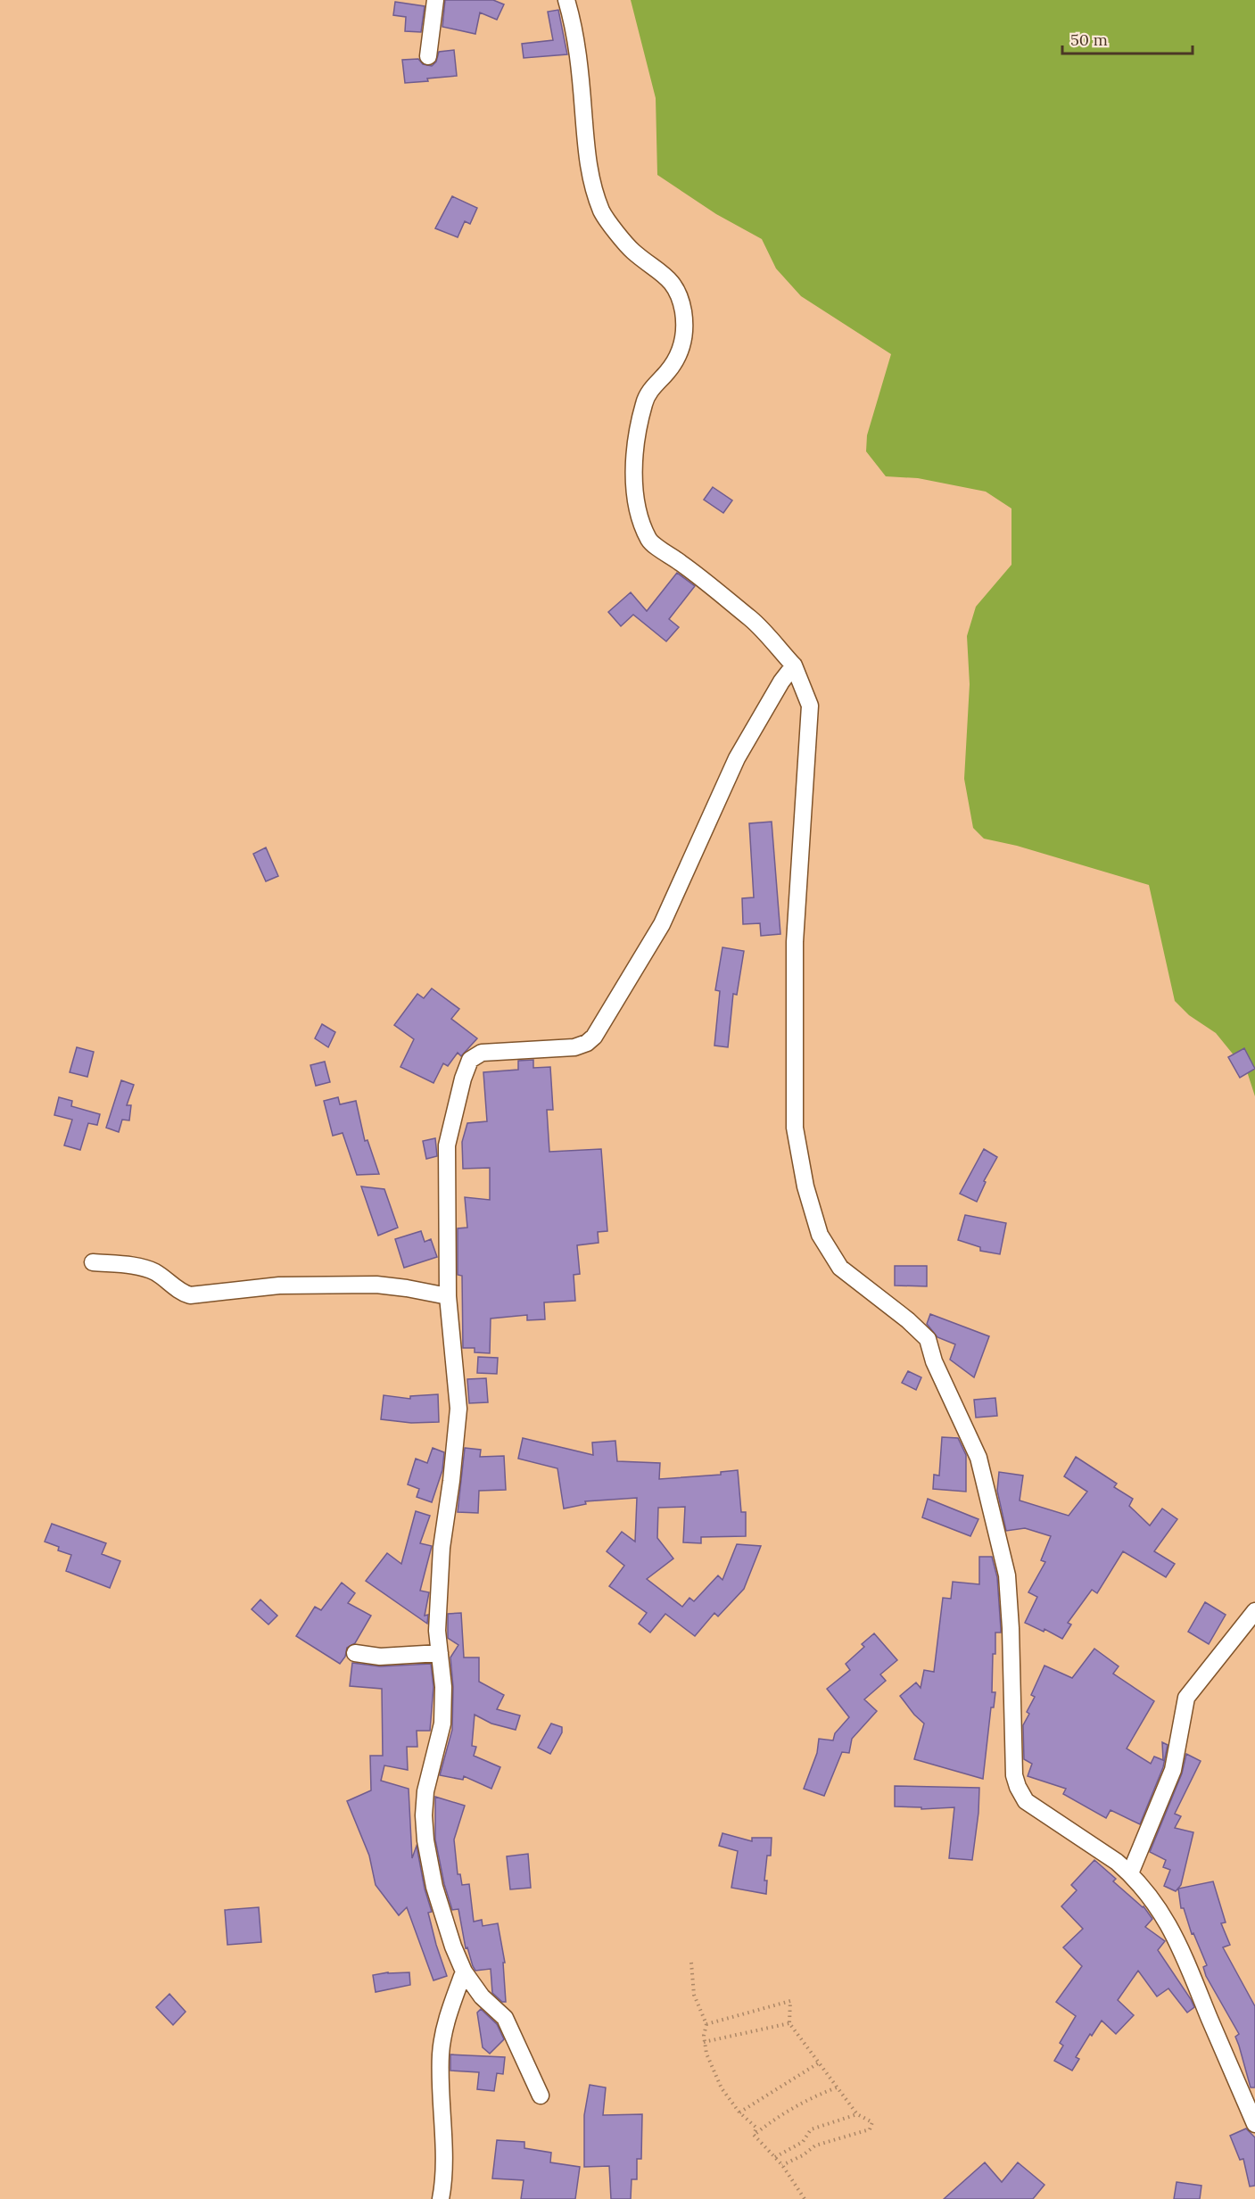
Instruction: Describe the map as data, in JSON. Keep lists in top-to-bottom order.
{
  "scale_bar": "50 m"
}
